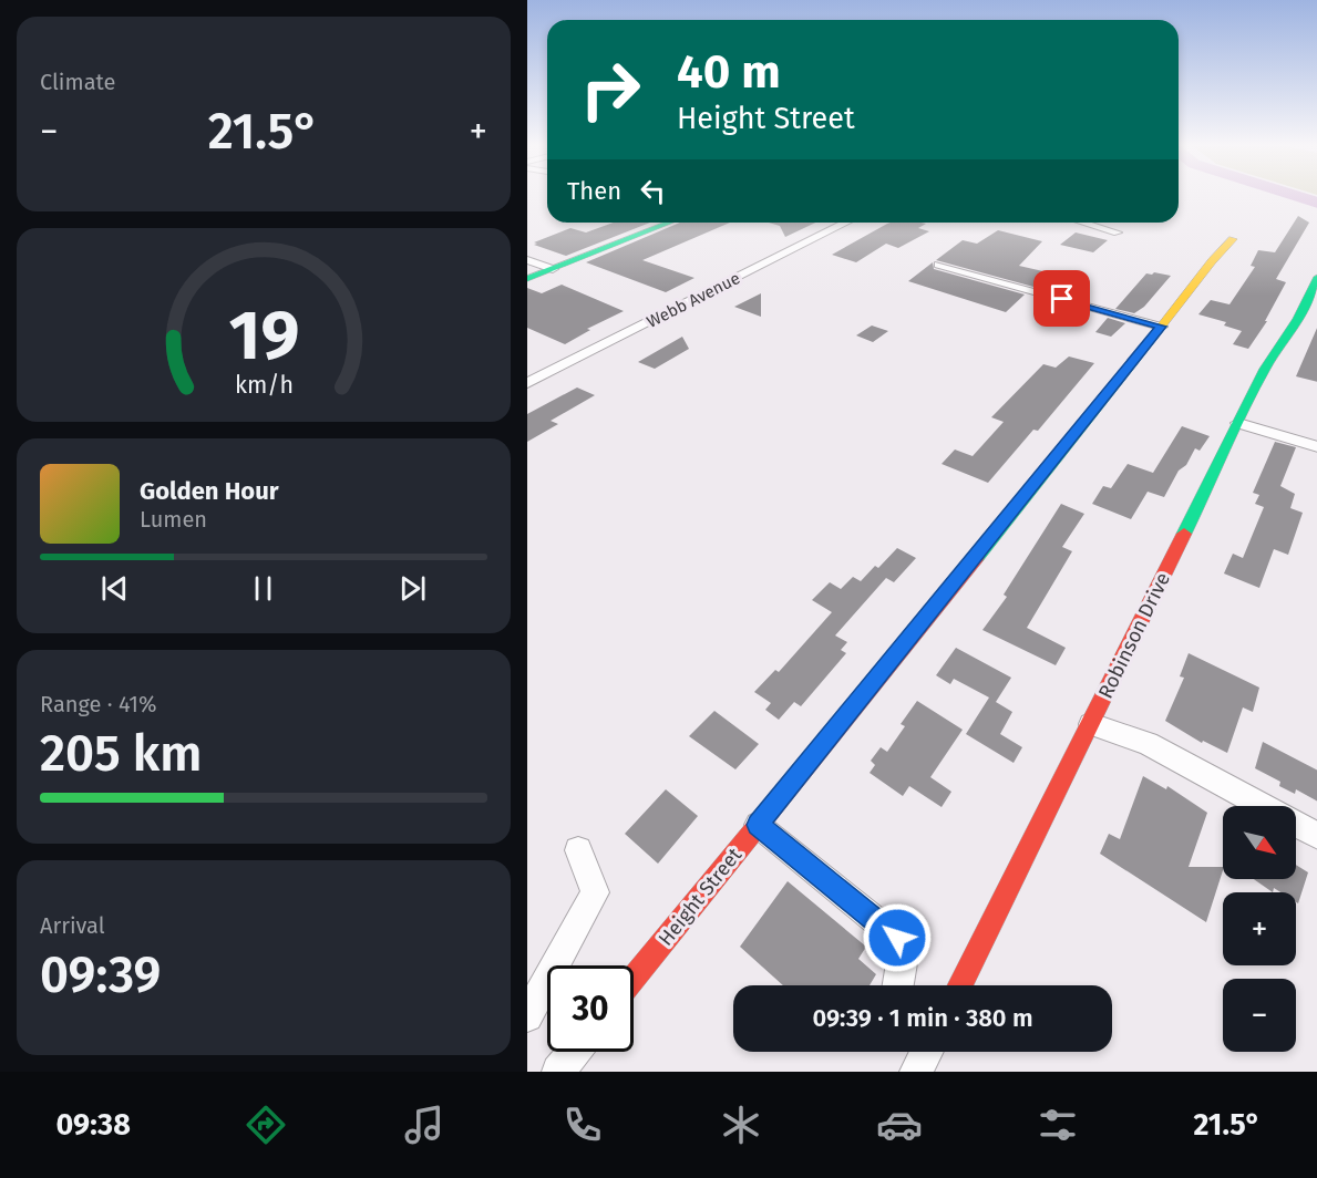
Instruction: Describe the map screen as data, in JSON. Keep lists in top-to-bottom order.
{
  "streets": {
    "street": ["Webb Avenue", "Robinson Drive", "Height Street"]
  },
  "north": "bottom right",
  "page": {
    "tile": [
      "Climate",
      ["Range · 41%", "205 km"],
      ["Arrival", "09:39"]
    ],
    "turn": ["40 m", "Height Street"],
    "heat": ["−", "21.5°", "+"],
    "then": "Then",
    "song": ["Golden Hour", "Lumen"],
    "map_buttons": ["+", "−"],
    "limit": "30",
    "trip": "09:39 · 1 min · 380 m",
    "tabs": ["09:38", "21.5°"],
    "gauge": ["19", "km/h"]
  }
}
